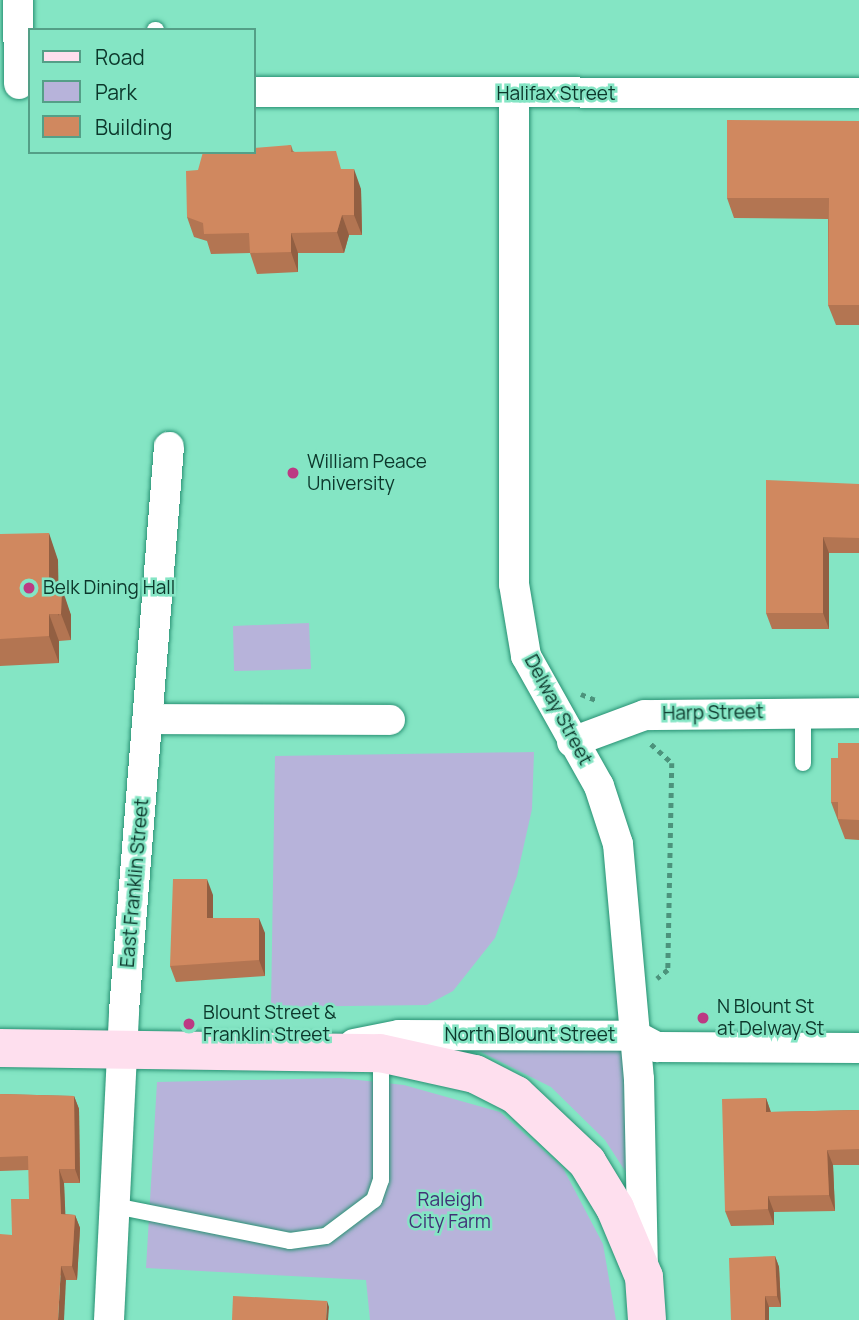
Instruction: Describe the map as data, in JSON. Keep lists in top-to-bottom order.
{
  "streets": {
    "main road": ["North Blount Street"],
    "street": [
      "Halifax Street",
      "Delway Street",
      "Harp Street",
      "East Franklin Street"
    ]
  },
  "crossings": [
    ["Halifax Street", "Delway Street"],
    ["Delway Street", "Harp Street"],
    ["Delway Street", "North Blount Street"],
    ["East Franklin Street", "North Blount Street"]
  ],
  "parks": ["Raleigh City Farm"],
  "places": [
    "William Peace University",
    "Belk Dining Hall",
    "N Blount St at Delway St",
    "Blount Street & Franklin Street"
  ],
  "legend": ["Road", "Park", "Building"]
}
